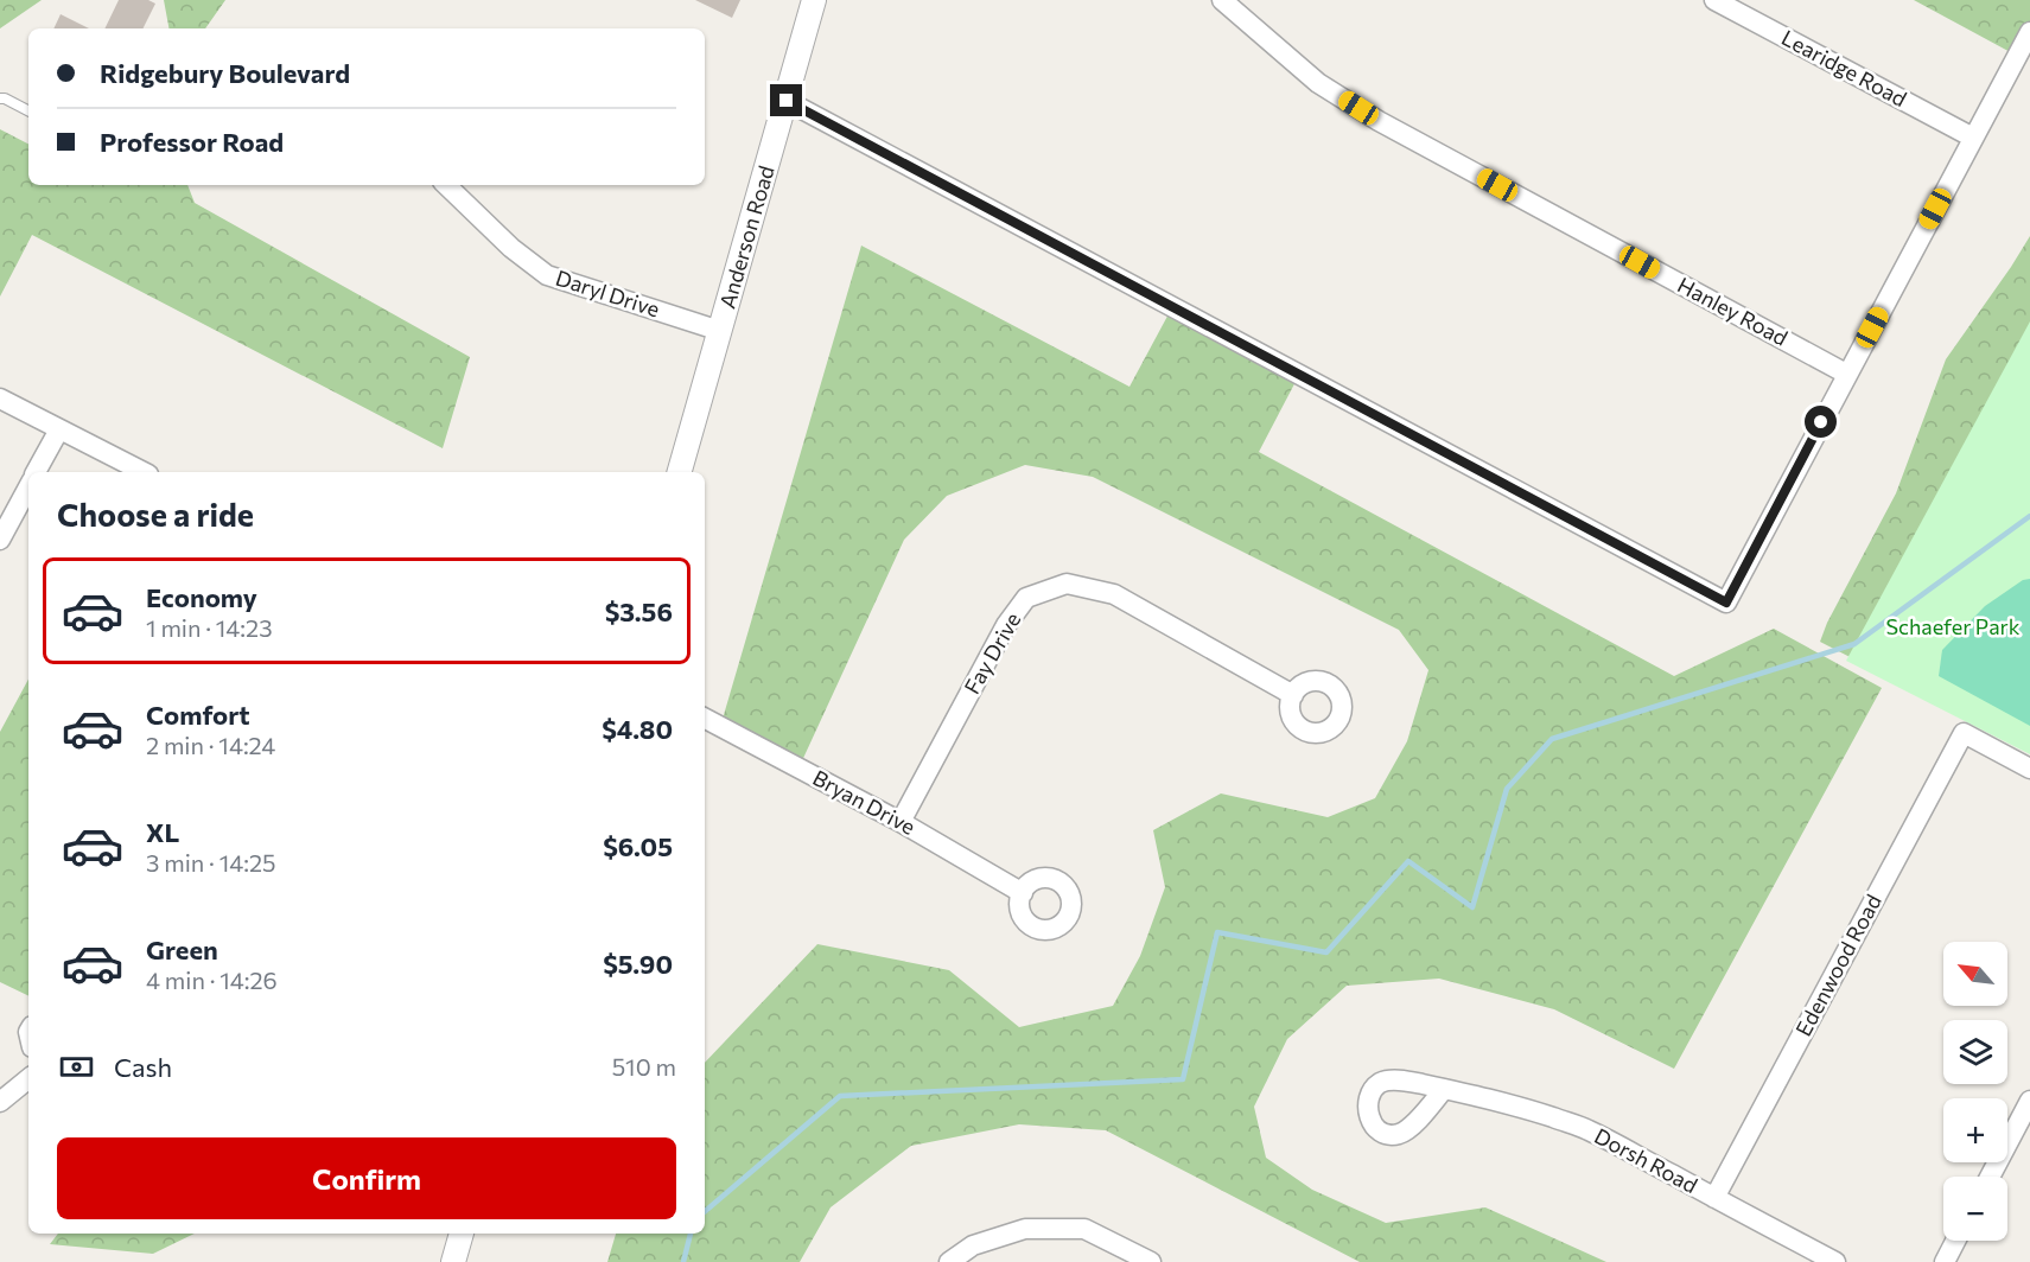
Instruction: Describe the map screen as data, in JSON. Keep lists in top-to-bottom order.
{
  "streets": {
    "street": [
      "Learidge Road",
      "Anderson Road",
      "Daryl Drive",
      "Hanley Road",
      "Fay Drive",
      "Bryan Drive",
      "Edenwood Road",
      "Dorsh Road"
    ]
  },
  "crossings": [
    ["Anderson Road", "Daryl Drive"],
    ["Fay Drive", "Bryan Drive"],
    ["Edenwood Road", "Dorsh Road"]
  ],
  "parks": ["Schaefer Park"],
  "north": "top left",
  "page": {
    "banner": ["Ridgebury Boulevard", "Professor Road"],
    "heading": "Choose a ride",
    "list": [
      {
        "name": "Economy",
        "note": "1 min · 14:23",
        "value": "$3.56"
      },
      {
        "name": "Comfort",
        "note": "2 min · 14:24",
        "value": "$4.80"
      },
      {
        "name": "XL",
        "note": "3 min · 14:25",
        "value": "$6.05"
      },
      {
        "name": "Green",
        "note": "4 min · 14:26",
        "value": "$5.90"
      }
    ],
    "map_buttons": ["+", "−"],
    "pay": ["Cash", "510 m"],
    "buttons": "Confirm"
  }
}
